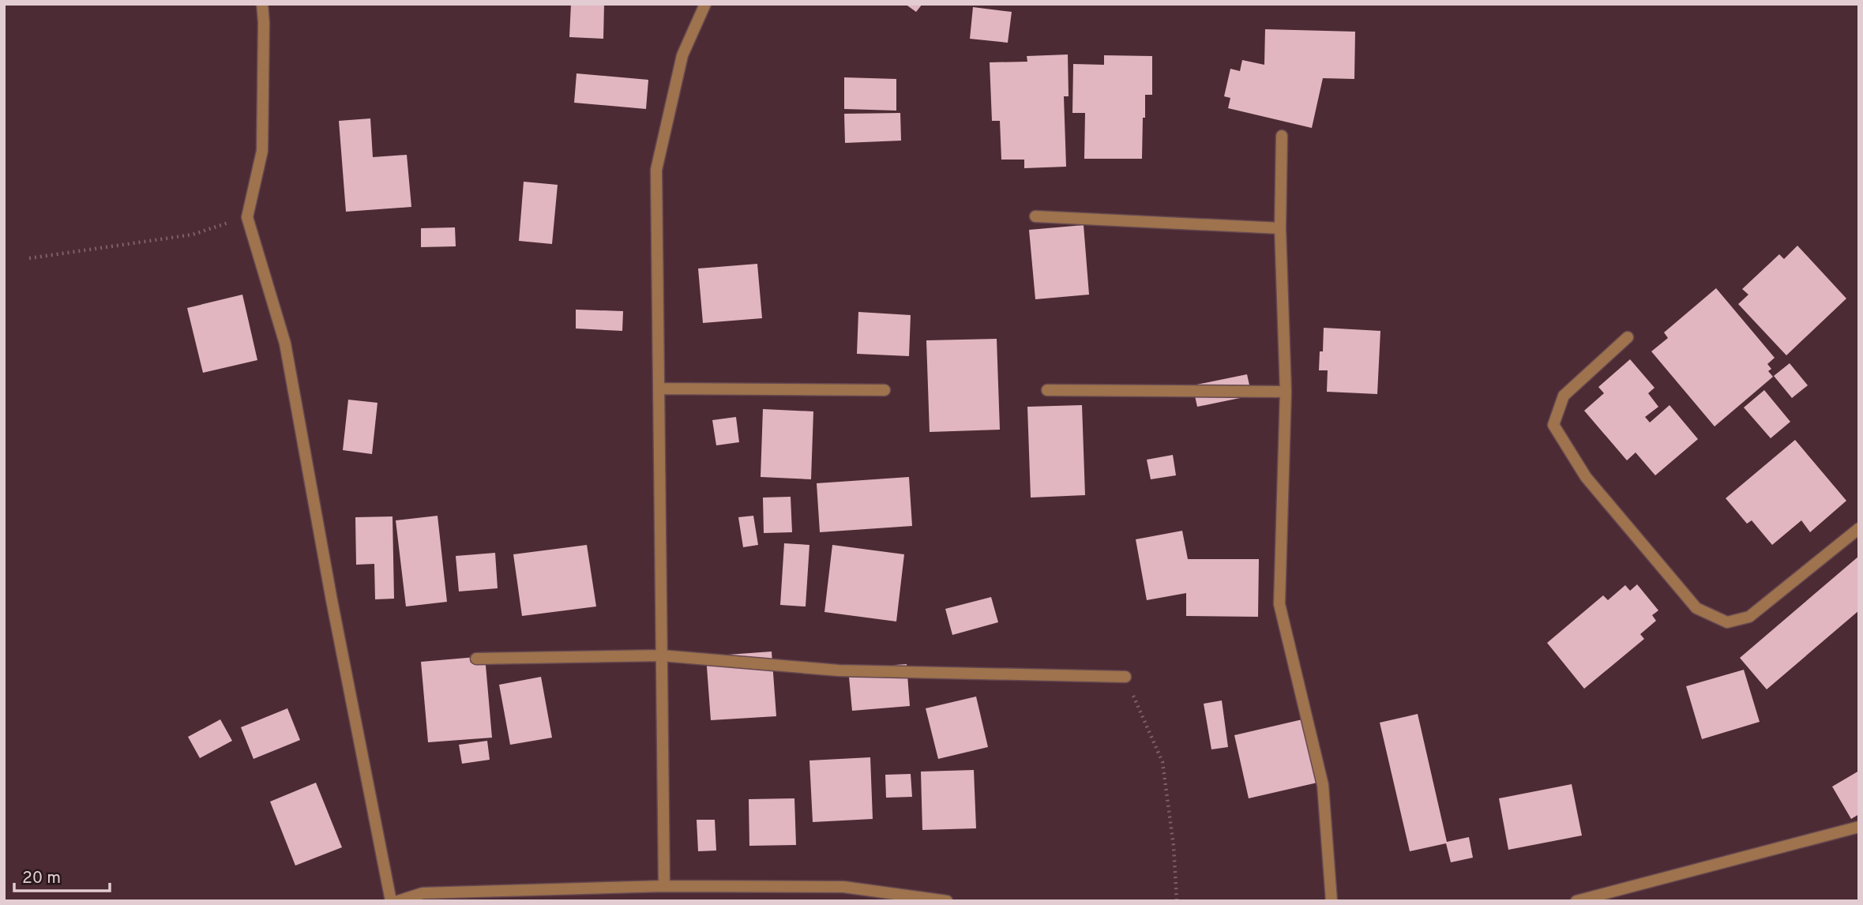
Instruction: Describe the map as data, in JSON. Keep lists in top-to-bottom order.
{
  "scale_bar": "20 m"
}
